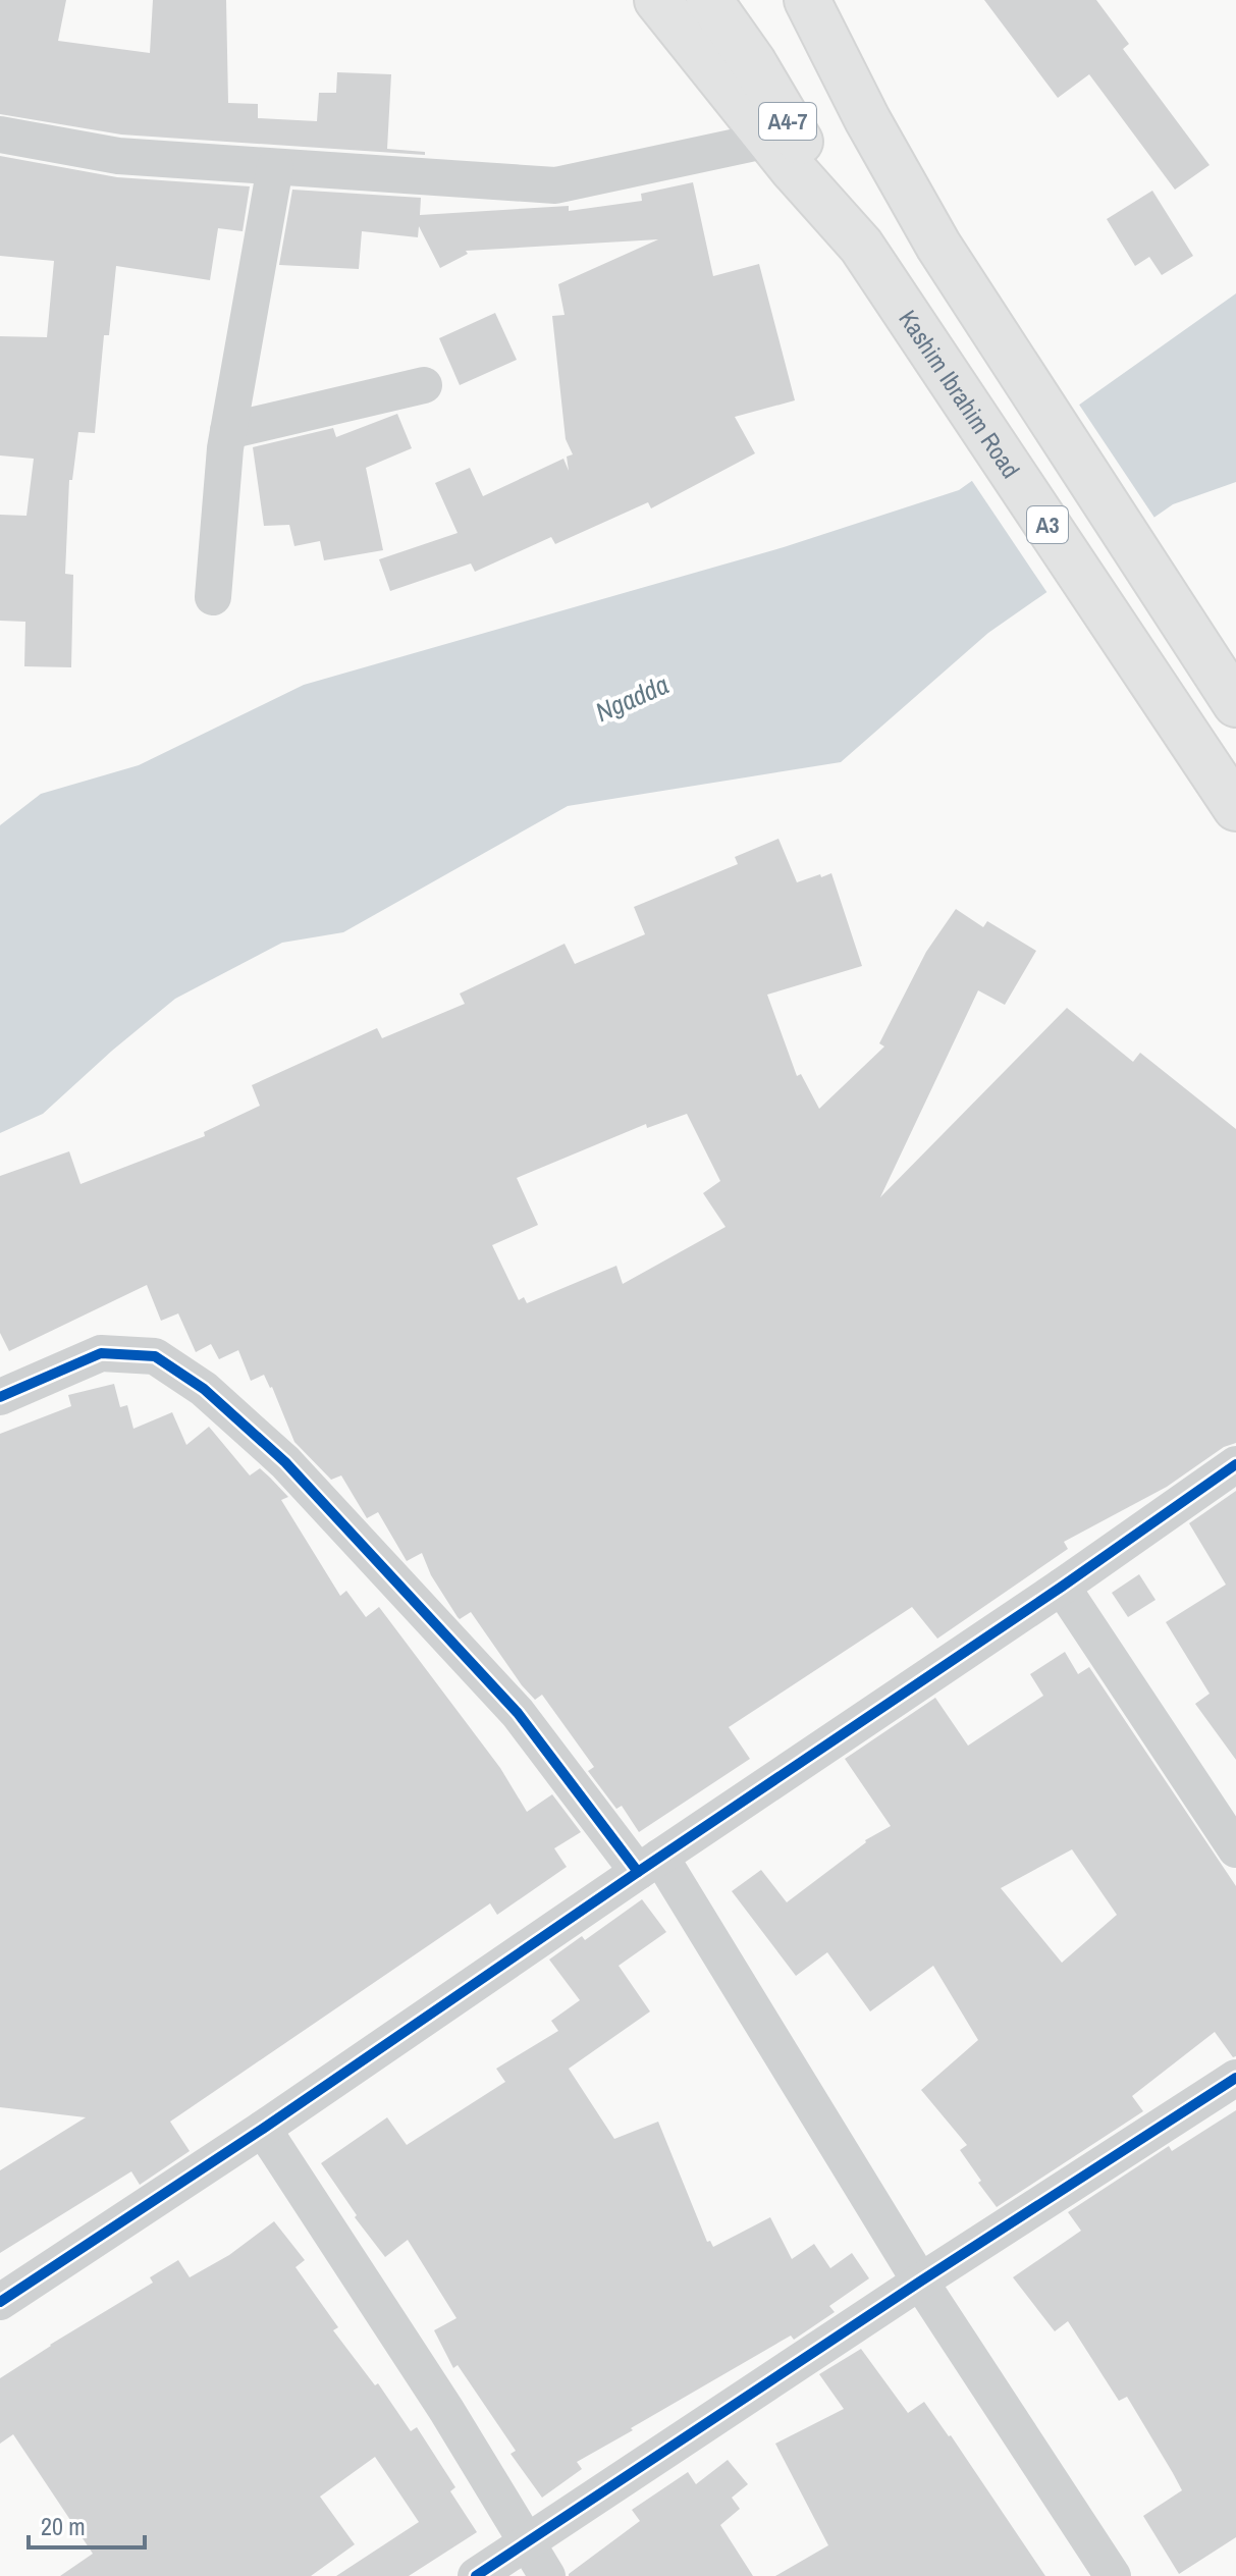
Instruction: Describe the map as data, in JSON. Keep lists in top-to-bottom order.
{
  "streets": {
    "highway": ["A4-7", "Kashim Ibrahim Road", "A3"]
  },
  "crossings": [
    ["A4-7", "Kashim Ibrahim Road"]
  ],
  "water": ["Ngadda"],
  "scale_bar": "20 m"
}
